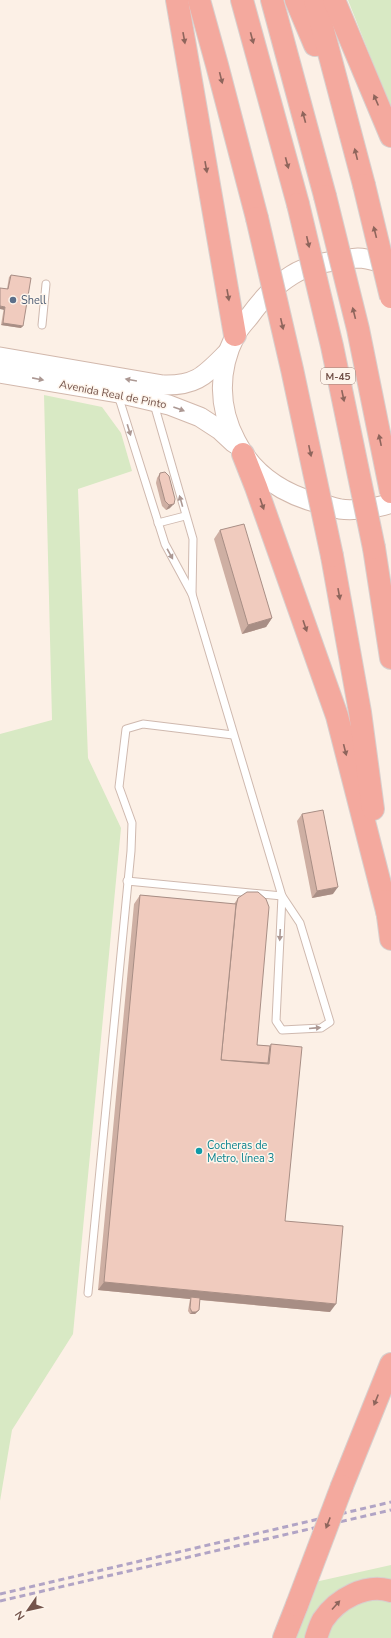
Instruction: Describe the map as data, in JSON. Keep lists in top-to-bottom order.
{
  "streets": {
    "highway": ["M-45"],
    "main road": ["Avenida Real de Pinto"]
  },
  "places": ["Shell", "Cocheras de Metro, línea 3"],
  "north": "bottom left"
}
